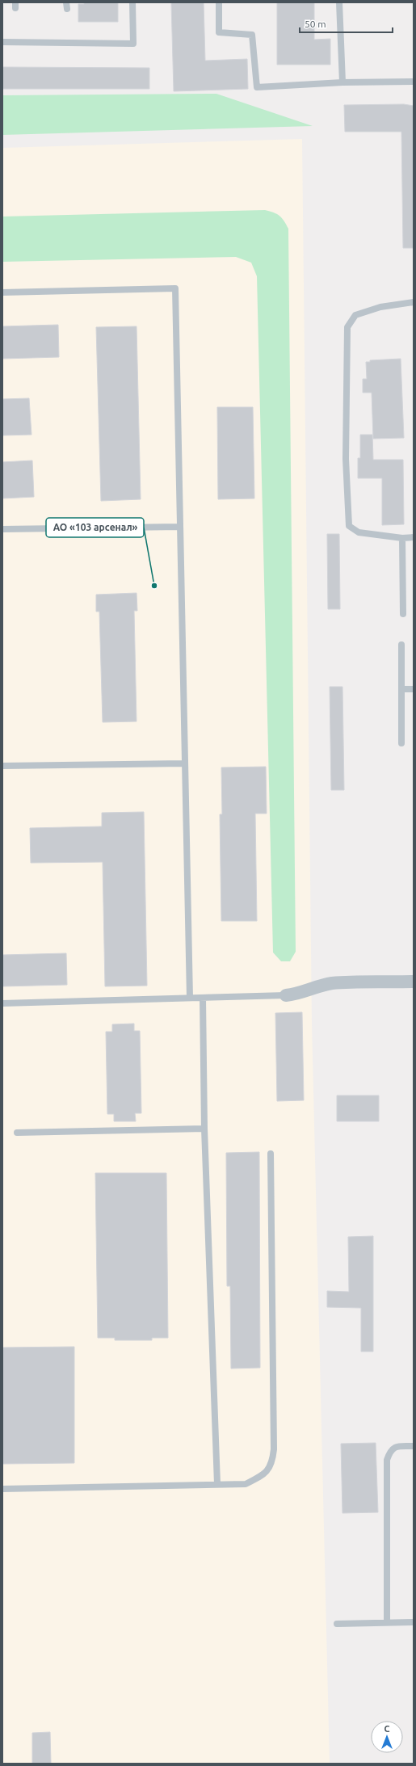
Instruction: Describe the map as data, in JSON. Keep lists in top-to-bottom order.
{
  "places": ["АО «103 арсенал»"],
  "scale_bar": "50 m",
  "north": "top"
}
